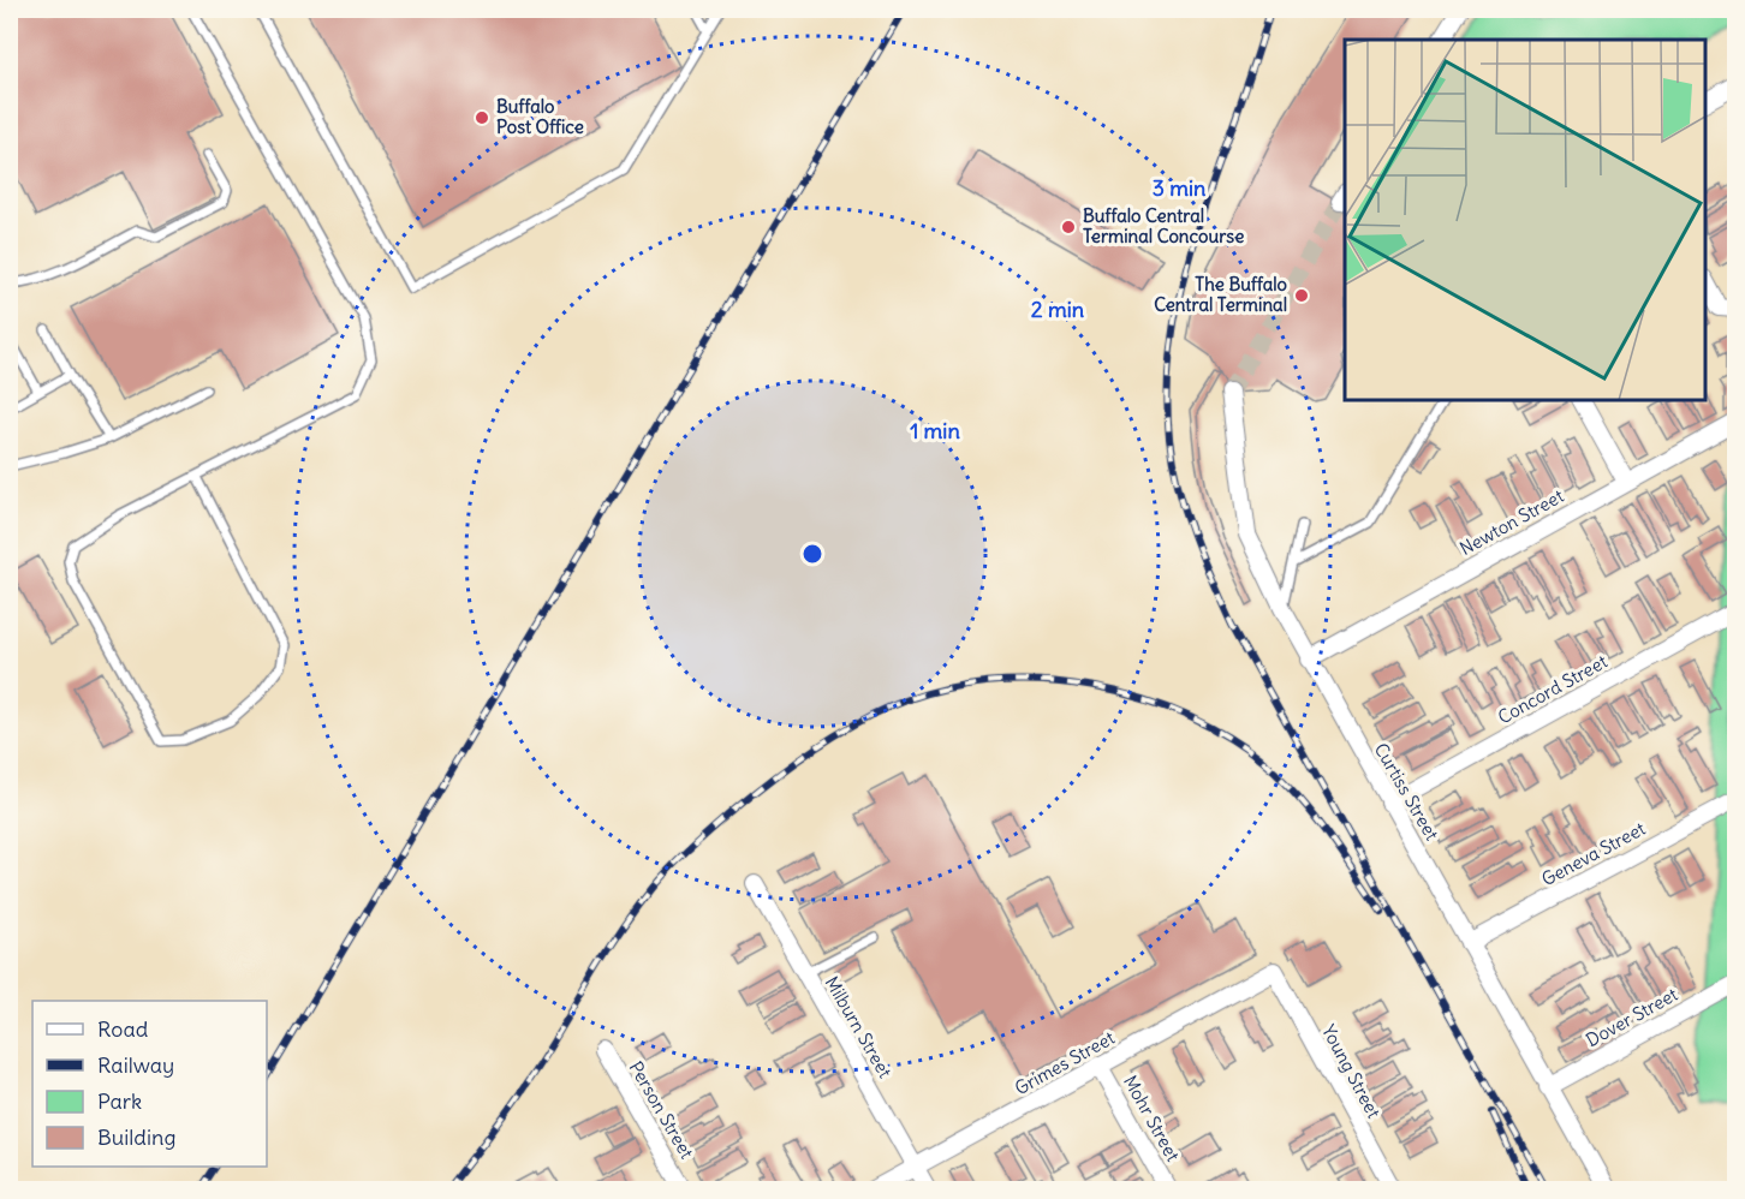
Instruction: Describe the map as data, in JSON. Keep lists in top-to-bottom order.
{
  "streets": {
    "street": [
      "Newton Street",
      "Concord Street",
      "Curtiss Street",
      "Geneva Street",
      "Dover Street",
      "Milburn Street",
      "Grimes Street",
      "Young Street",
      "Person Street",
      "Mohr Street"
    ]
  },
  "crossings": [
    ["Newton Street", "Curtiss Street"],
    ["Concord Street", "Curtiss Street"],
    ["Curtiss Street", "Geneva Street"],
    ["Curtiss Street", "Dover Street"],
    ["Milburn Street", "Grimes Street"],
    ["Grimes Street", "Young Street"],
    ["Grimes Street", "Mohr Street"]
  ],
  "places": ["Buffalo Post Office", "Buffalo Central Terminal Concourse", "The Buffalo Central Terminal"],
  "legend": [
    "Road",
    "Railway",
    "Park",
    "Building"
  ],
  "rings": ["3 min", "2 min", "1 min"]
}
